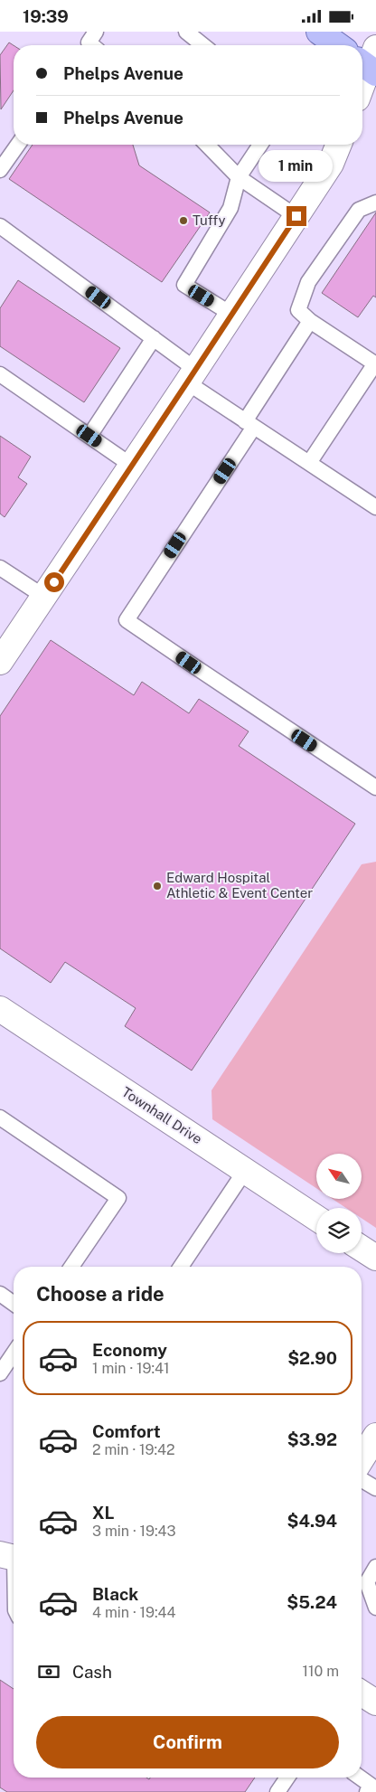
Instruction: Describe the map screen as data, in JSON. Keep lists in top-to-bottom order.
{
  "streets": {
    "street": ["Townhall Drive"]
  },
  "places": ["Tuffy", "Edward Hospital Athletic & Event Center"],
  "north": "top left",
  "page": {
    "status": "19:39",
    "banner": ["Phelps Avenue", "Phelps Avenue"],
    "bubble": "1 min",
    "heading": "Choose a ride",
    "list": [
      {
        "name": "Economy",
        "note": "1 min · 19:41",
        "value": "$2.90"
      },
      {
        "name": "Comfort",
        "note": "2 min · 19:42",
        "value": "$3.92"
      },
      {
        "name": "XL",
        "note": "3 min · 19:43",
        "value": "$4.94"
      },
      {
        "name": "Black",
        "note": "4 min · 19:44",
        "value": "$5.24"
      }
    ],
    "pay": ["Cash", "110 m"],
    "buttons": "Confirm"
  }
}
